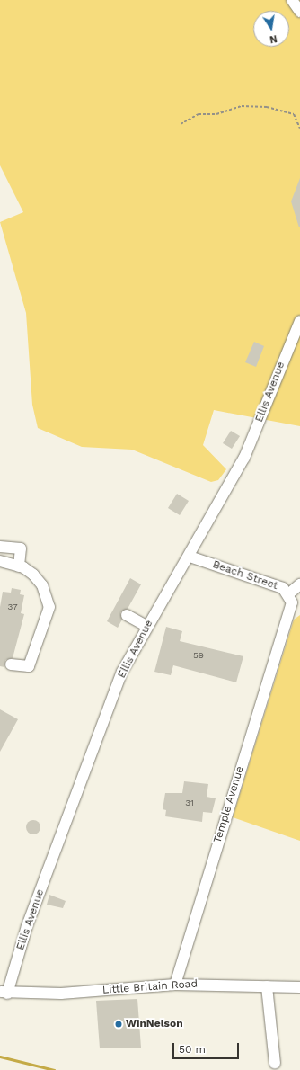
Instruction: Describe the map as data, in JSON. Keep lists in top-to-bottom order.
{
  "streets": {
    "street": [
      "Ellis Avenue",
      "Beach Street",
      "Temple Avenue",
      "Little Britain Road"
    ]
  },
  "crossings": [
    ["Ellis Avenue", "Beach Street"],
    ["Ellis Avenue", "Little Britain Road"],
    ["Beach Street", "Temple Avenue"],
    ["Temple Avenue", "Little Britain Road"]
  ],
  "places": ["WinNelson"],
  "house_numbers": ["37", "59", "31"],
  "scale_bar": "50 m",
  "north": "bottom"
}
